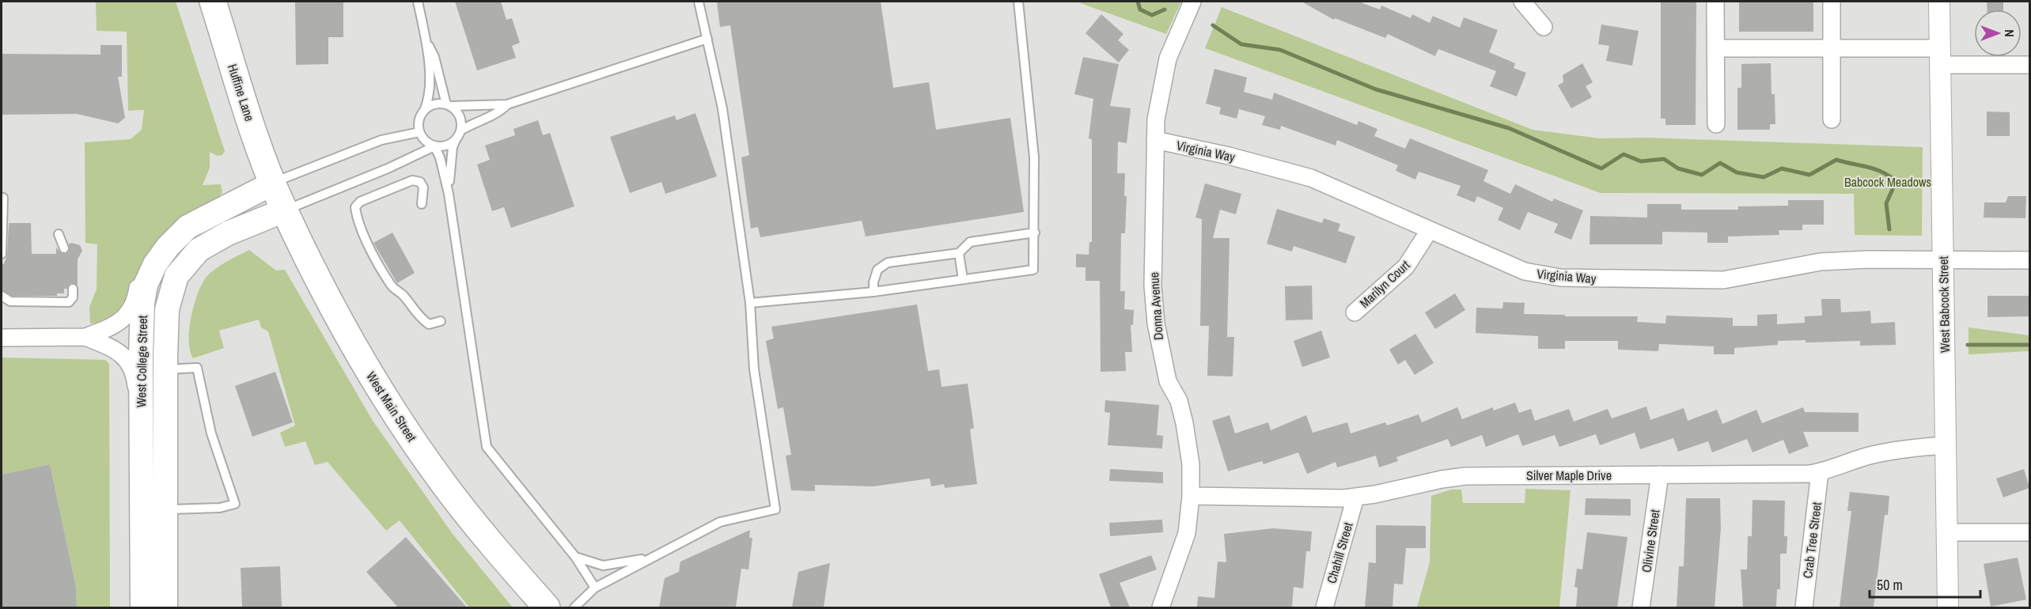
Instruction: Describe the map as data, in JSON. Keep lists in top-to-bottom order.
{
  "streets": {
    "highway": ["Huffine Lane", "West Main Street"],
    "main road": ["West College Street"],
    "street": [
      "Virginia Way",
      "Marilyn Court",
      "West Babcock Street",
      "Donna Avenue",
      "Silver Maple Drive",
      "Crab Tree Street",
      "Olivine Street",
      "Chahill Street"
    ]
  },
  "crossings": [
    ["Huffine Lane", "West College Street"],
    ["Huffine Lane", "West Main Street"],
    ["Virginia Way", "Marilyn Court"],
    ["Virginia Way", "West Babcock Street"],
    ["Virginia Way", "Donna Avenue"],
    ["West Babcock Street", "Silver Maple Drive"],
    ["Donna Avenue", "Silver Maple Drive"],
    ["West College Street", "West Main Street"],
    ["Silver Maple Drive", "Crab Tree Street"],
    ["Silver Maple Drive", "Olivine Street"],
    ["Silver Maple Drive", "Chahill Street"]
  ],
  "parks": ["Babcock Meadows"],
  "scale_bar": "50 m",
  "north": "right"
}
